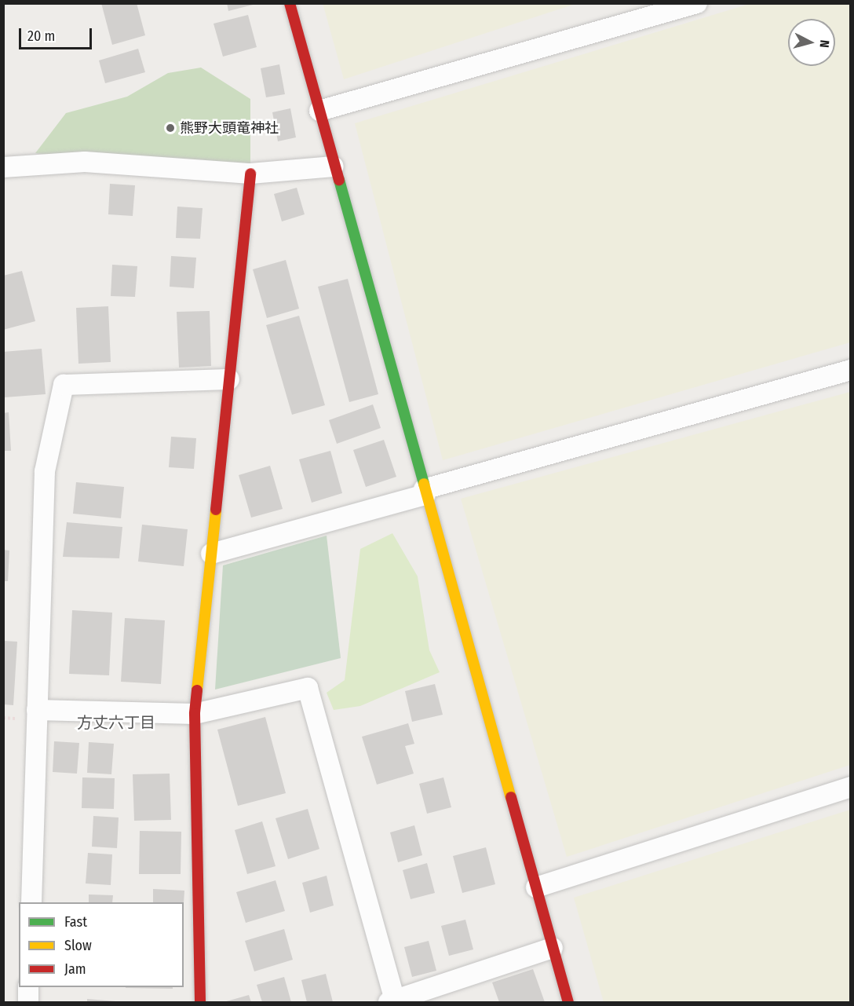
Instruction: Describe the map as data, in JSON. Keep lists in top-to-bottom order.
{
  "districts": ["方丈六丁目"],
  "places": ["熊野大頭竜神社"],
  "legend": ["Fast", "Slow", "Jam"],
  "scale_bar": "20 m",
  "north": "right"
}
